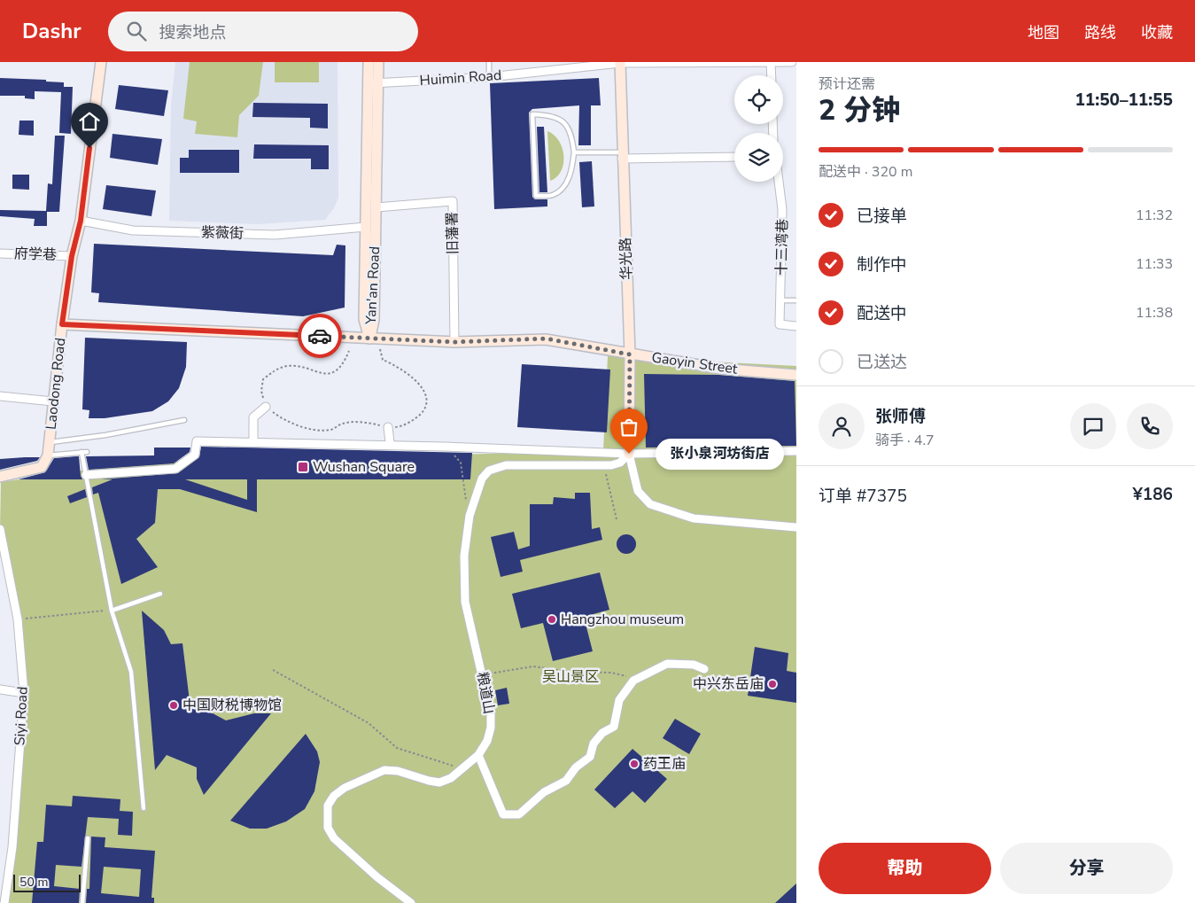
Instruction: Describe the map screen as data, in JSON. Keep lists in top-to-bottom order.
{
  "streets": {
    "street": [
      "Huimin Road",
      "紫薇街",
      "旧藩署",
      "十三湾巷",
      "府学巷",
      "华光路",
      "Yan'an Road",
      "Gaoyin Street",
      "Laodong Road",
      "粮道山",
      "Siyi Road"
    ]
  },
  "crossings": [
    ["Huimin Road", "华光路"],
    ["Huimin Road", "Yan'an Road"],
    ["紫薇街", "Yan'an Road"],
    ["紫薇街", "Laodong Road"],
    ["旧藩署", "Yan'an Road"],
    ["旧藩署", "Gaoyin Street"],
    ["府学巷", "Laodong Road"],
    ["华光路", "Gaoyin Street"],
    ["华光路", "粮道山"],
    ["Yan'an Road", "Gaoyin Street"],
    ["Gaoyin Street", "Laodong Road"]
  ],
  "parks": ["吴山景区"],
  "places": {
    "other": [
      "张小泉河坊街店",
      "Hangzhou museum",
      "中兴东岳庙",
      "中国财税博物馆",
      "药王庙"
    ],
    "transit": ["Wushan Square"]
  },
  "scale_bar": "50 m",
  "page": {
    "header": "Dashr",
    "search": "搜索地点",
    "nav": ["地图", "路线", "收藏"],
    "heading": ["2 分钟", "预计还需", "11:50–11:55"],
    "panel": [
      "张师傅",
      "骑手 · 4.7",
      "订单 #7375",
      "¥186"
    ],
    "bar": "配送中 · 320 m",
    "list": [
      ["已接单", "11:32"],
      ["制作中", "11:33"],
      ["配送中", "11:38"],
      "已送达"
    ],
    "bubble": "张小泉河坊街店",
    "buttons": ["帮助", "分享"],
    "scale": "50 m"
  }
}
